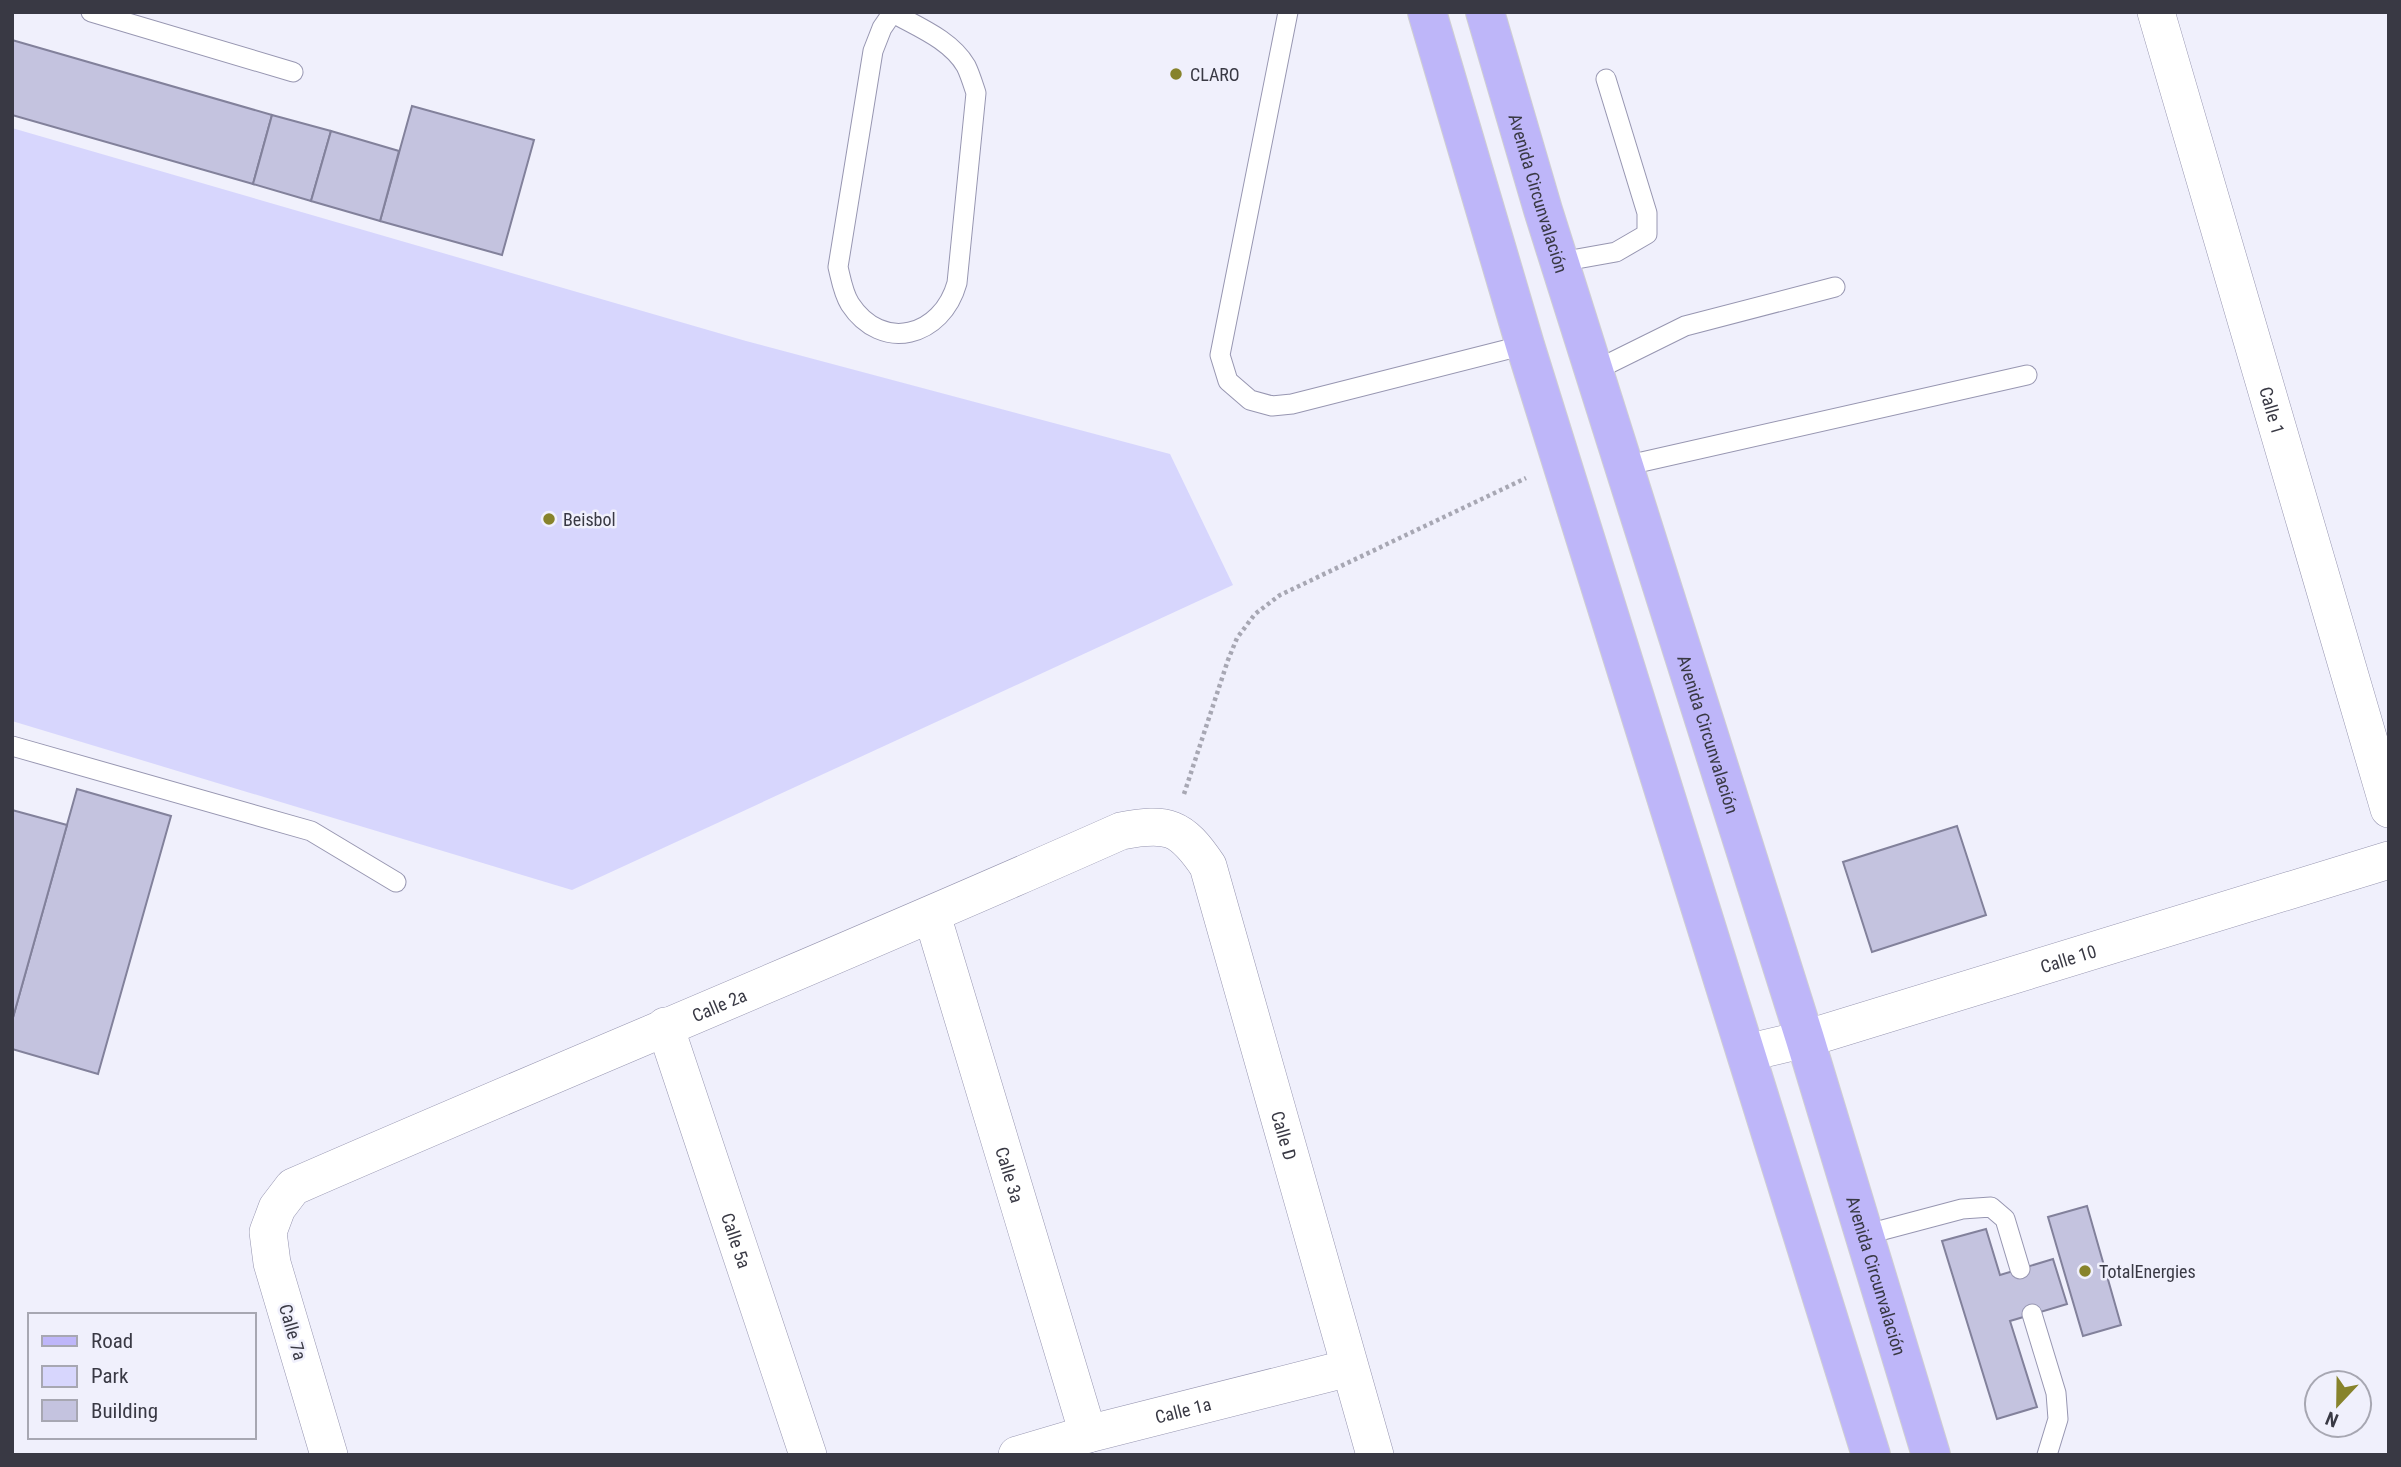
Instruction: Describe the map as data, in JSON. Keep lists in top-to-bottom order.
{
  "streets": {
    "main road": ["Avenida Circunvalación"],
    "street": [
      "Calle 1",
      "Calle 10",
      "Calle 2a",
      "Calle D",
      "Calle 3a",
      "Calle 5a",
      "Calle 7a",
      "Calle 1a"
    ]
  },
  "crossings": [
    ["Avenida Circunvalación", "Calle 10"],
    ["Calle 2a", "Calle D"],
    ["Calle 2a", "Calle 3a"],
    ["Calle 2a", "Calle 5a"],
    ["Calle 2a", "Calle 7a"],
    ["Calle D", "Calle 1a"],
    ["Calle 3a", "Calle 1a"]
  ],
  "places": ["CLARO", "Beisbol", "TotalEnergies"],
  "legend": ["Road", "Park", "Building"],
  "north": "bottom"
}
